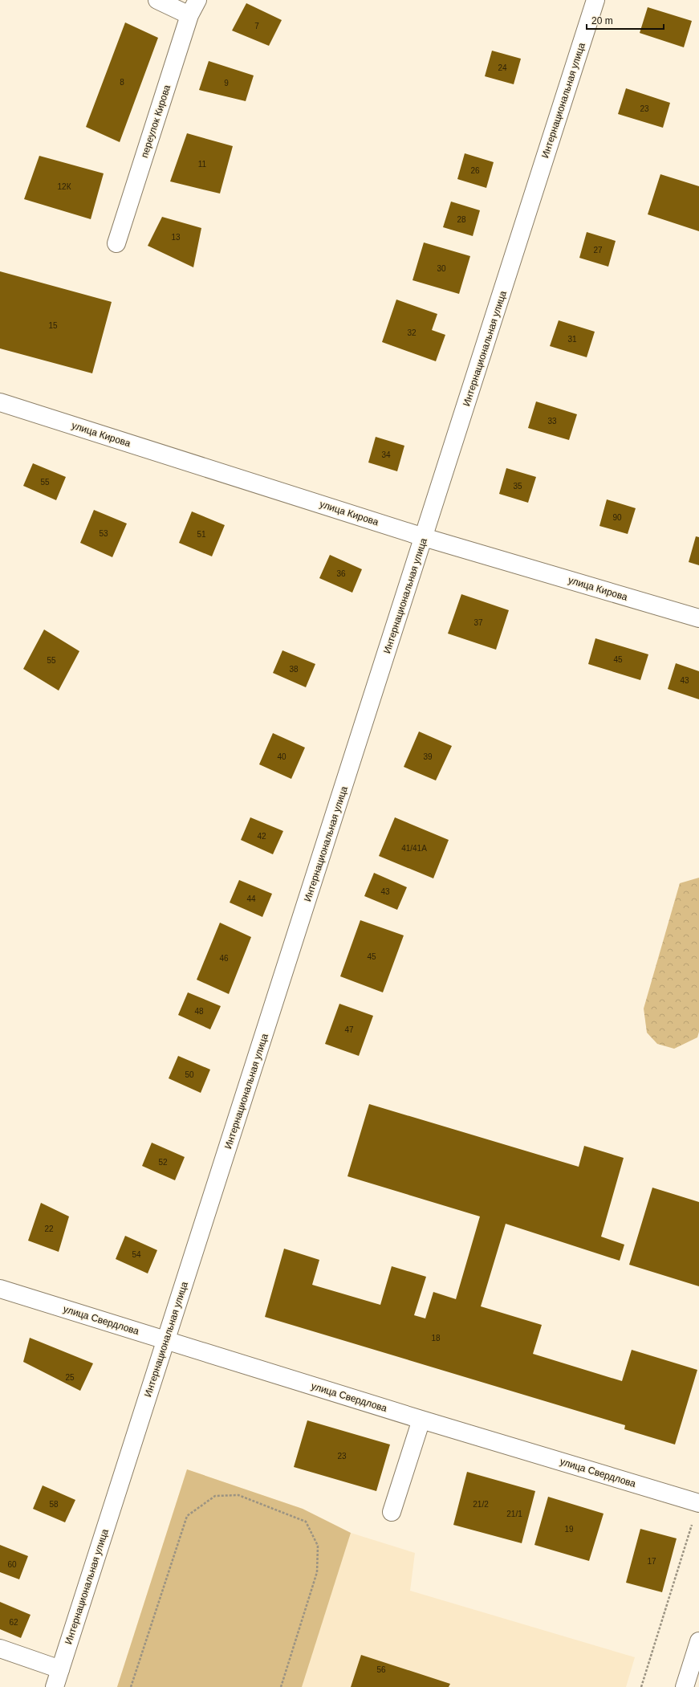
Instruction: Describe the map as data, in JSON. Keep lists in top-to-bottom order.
{
  "streets": {
    "main road": [
      "Интернациональная улица",
      "переулок Кирова",
      "улица Кирова",
      "улица Свердлова"
    ]
  },
  "crossings": [
    ["Интернациональная улица", "улица Кирова"],
    ["Интернациональная улица", "улица Свердлова"]
  ],
  "house_numbers": [
    "7",
    "24",
    "8",
    "9",
    "23",
    "11",
    "26",
    "12К",
    "28",
    "13",
    "27",
    "30",
    "15",
    "32",
    "31",
    "33",
    "34",
    "55",
    "35",
    "90",
    "53",
    "51",
    "36",
    "37",
    "45",
    "55",
    "38",
    "43",
    "40",
    "39",
    "42",
    "41/41А",
    "43",
    "44",
    "45",
    "46",
    "48",
    "47",
    "50",
    "52",
    "22",
    "54",
    "18",
    "25",
    "23",
    "58",
    "21/2",
    "21/1",
    "19",
    "17",
    "60",
    "62",
    "56"
  ],
  "scale_bar": "20 m"
}
